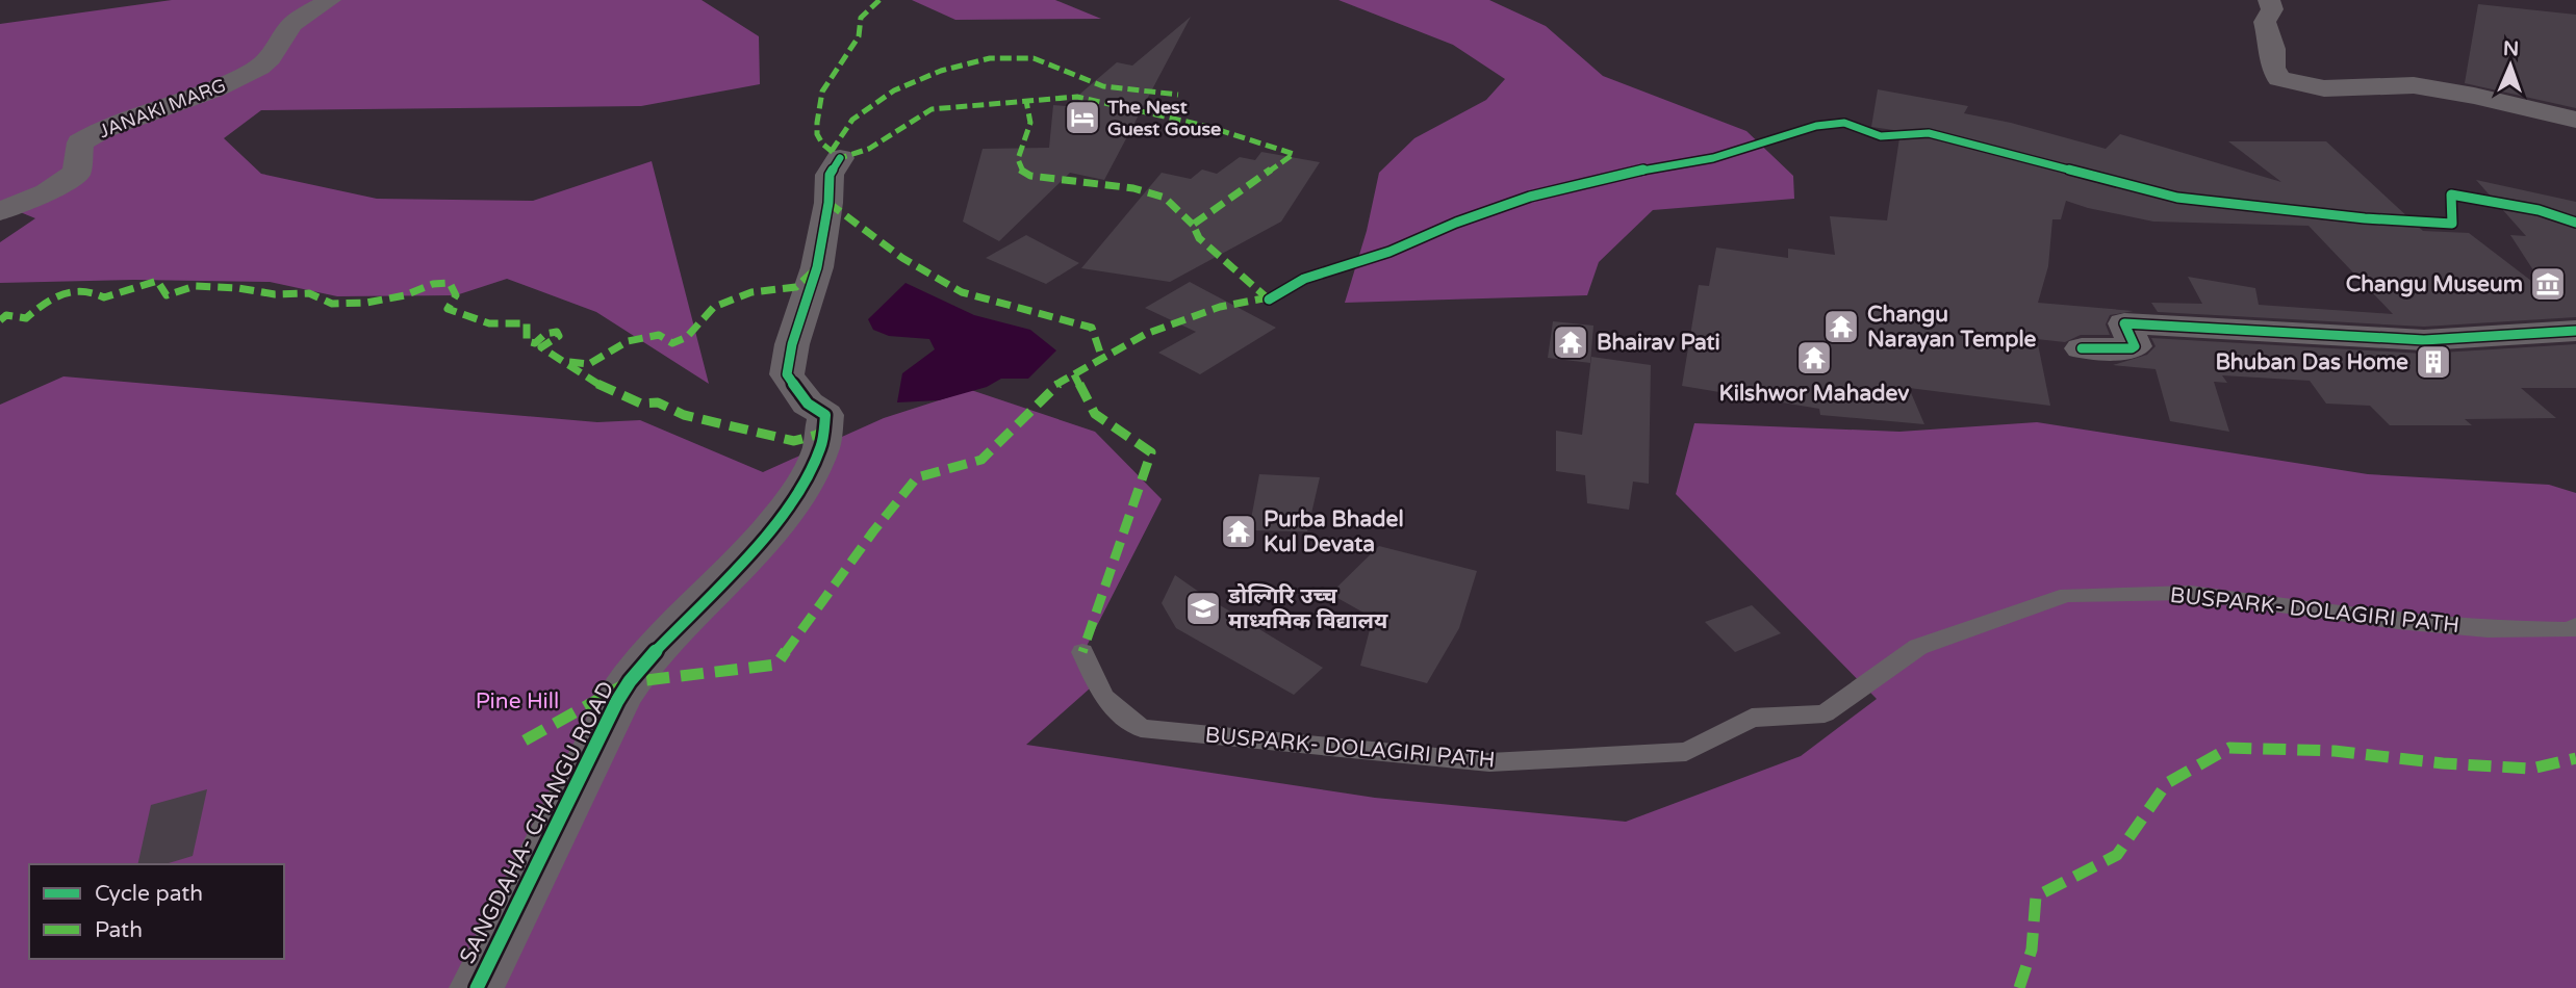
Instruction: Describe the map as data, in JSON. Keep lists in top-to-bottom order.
{
  "streets": {
    "street": ["JANAKI MARG", "SANGDAHA- CHANGU ROAD"],
    "lane": ["BUSPARK- DOLAGIRI PATH"]
  },
  "parks": ["Pine Hill"],
  "places": {
    "hotel": ["The Nest Guest Gouse"],
    "museum": ["Changu Museum"],
    "temple": [
      "Changu Narayan Temple",
      "Bhairav Pati",
      "Kilshwor Mahadev",
      "Purba Bhadel Kul Devata"
    ],
    "building": ["Bhuban Das Home"],
    "school or university": ["डोल्गिरि उच्च माध्यमिक विद्यालय"]
  },
  "legend": ["Cycle path", "Path"],
  "north": "top"
}
